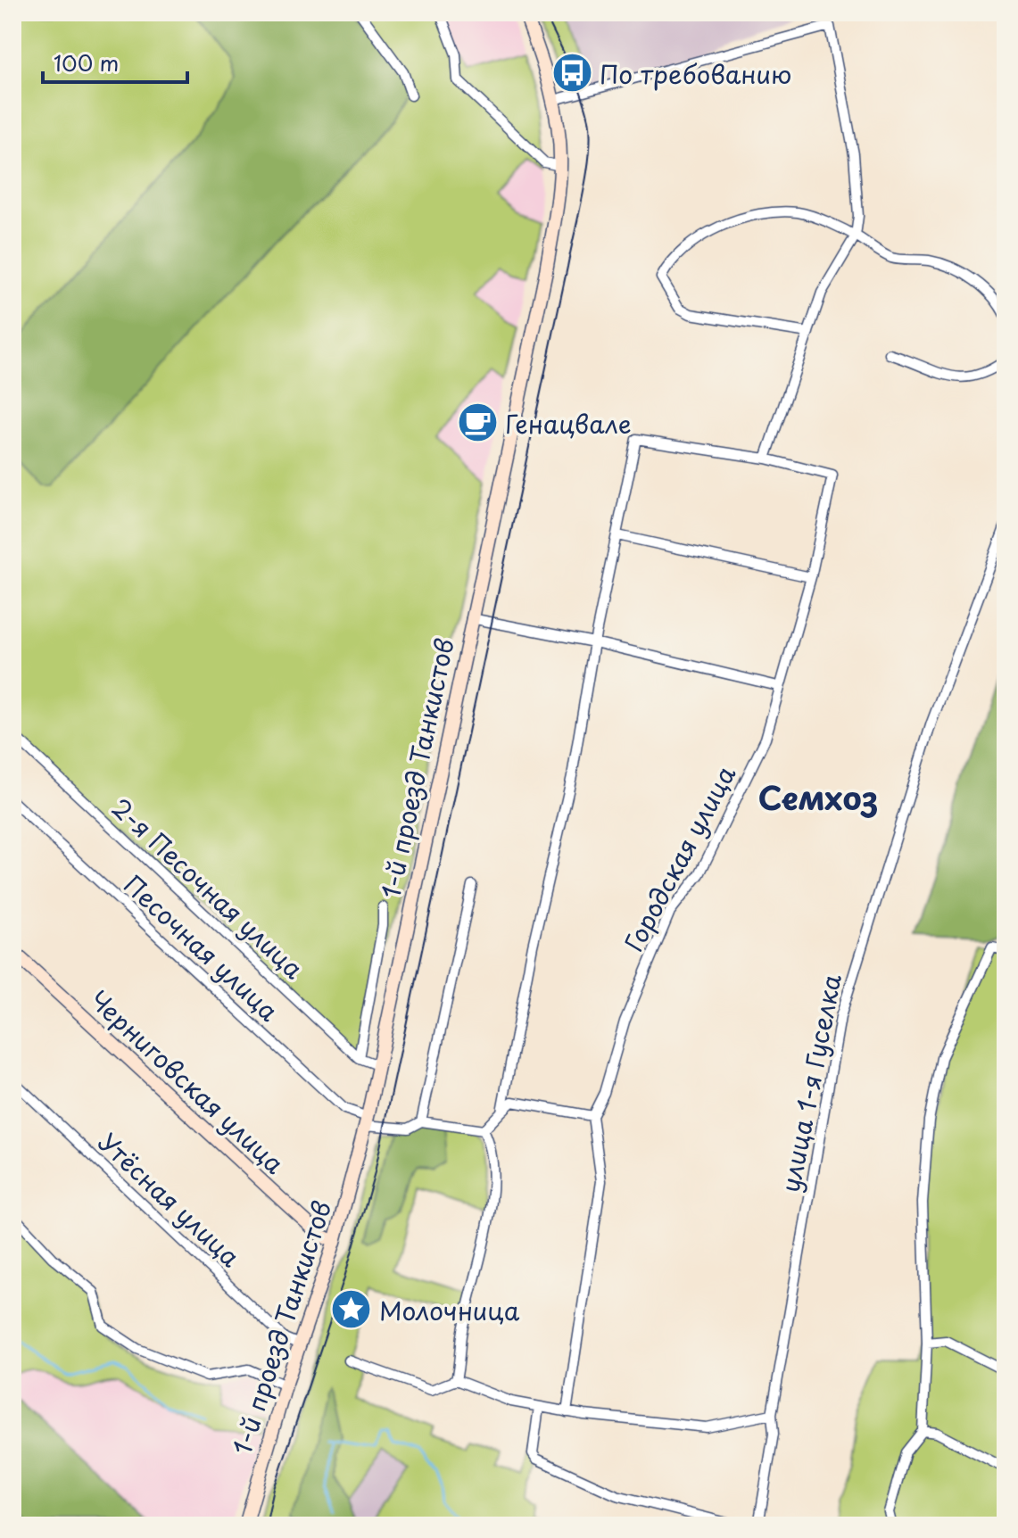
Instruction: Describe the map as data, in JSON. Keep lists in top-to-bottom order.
{
  "streets": {
    "main road": ["1-й проезд Танкистов", "Черниговская улица"],
    "street": [
      "Городская улица",
      "2-я Песочная улица",
      "Песочная улица",
      "улица 1-я Гуселка",
      "Утёсная улица"
    ]
  },
  "crossings": [
    ["1-й проезд Танкистов", "2-я Песочная улица"],
    ["1-й проезд Танкистов", "Песочная улица"],
    ["1-й проезд Танкистов", "Черниговская улица"],
    ["1-й проезд Танкистов", "Утёсная улица"]
  ],
  "districts": ["Семхоз"],
  "places": {
    "bus stop": ["По требованию"],
    "cafe": ["Генацвале"],
    "place": ["Молочница"]
  },
  "scale_bar": "100 m"
}
